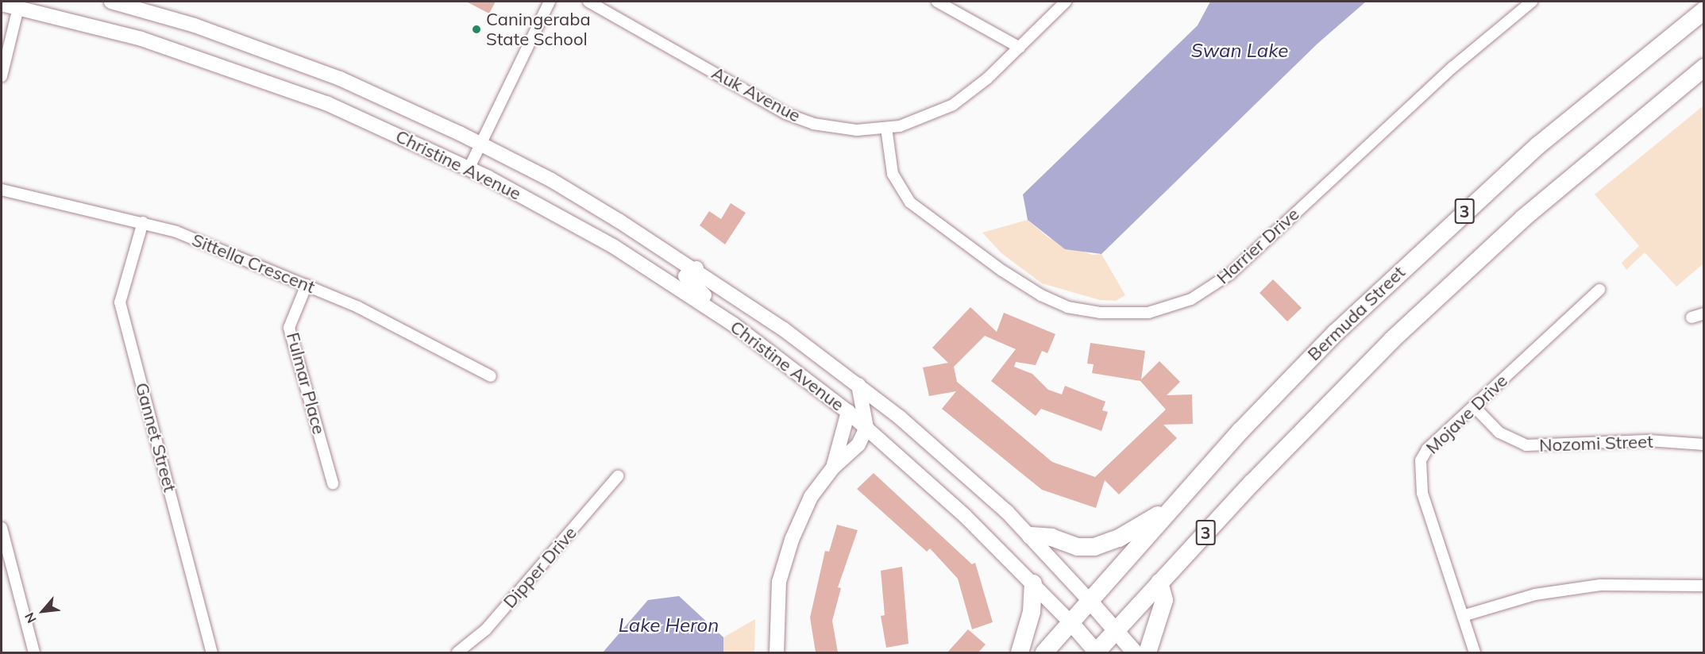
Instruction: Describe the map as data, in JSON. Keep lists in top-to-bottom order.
{
  "streets": {
    "main road": ["Christine Avenue", "3", "Bermuda Street"],
    "street": [
      "Auk Avenue",
      "Harrier Drive",
      "Sittella Crescent",
      "Fulmar Place",
      "Mojave Drive",
      "Gannet Street",
      "Nozomi Street",
      "Dipper Drive"
    ]
  },
  "crossings": [
    ["Auk Avenue", "Harrier Drive"],
    ["Christine Avenue", "3"],
    ["Christine Avenue", "Bermuda Street"],
    ["Sittella Crescent", "Fulmar Place"],
    ["Sittella Crescent", "Gannet Street"],
    ["Mojave Drive", "Nozomi Street"]
  ],
  "water": ["Swan Lake", "Lake Heron"],
  "places": ["Caningeraba State School"],
  "north": "bottom left"
}
